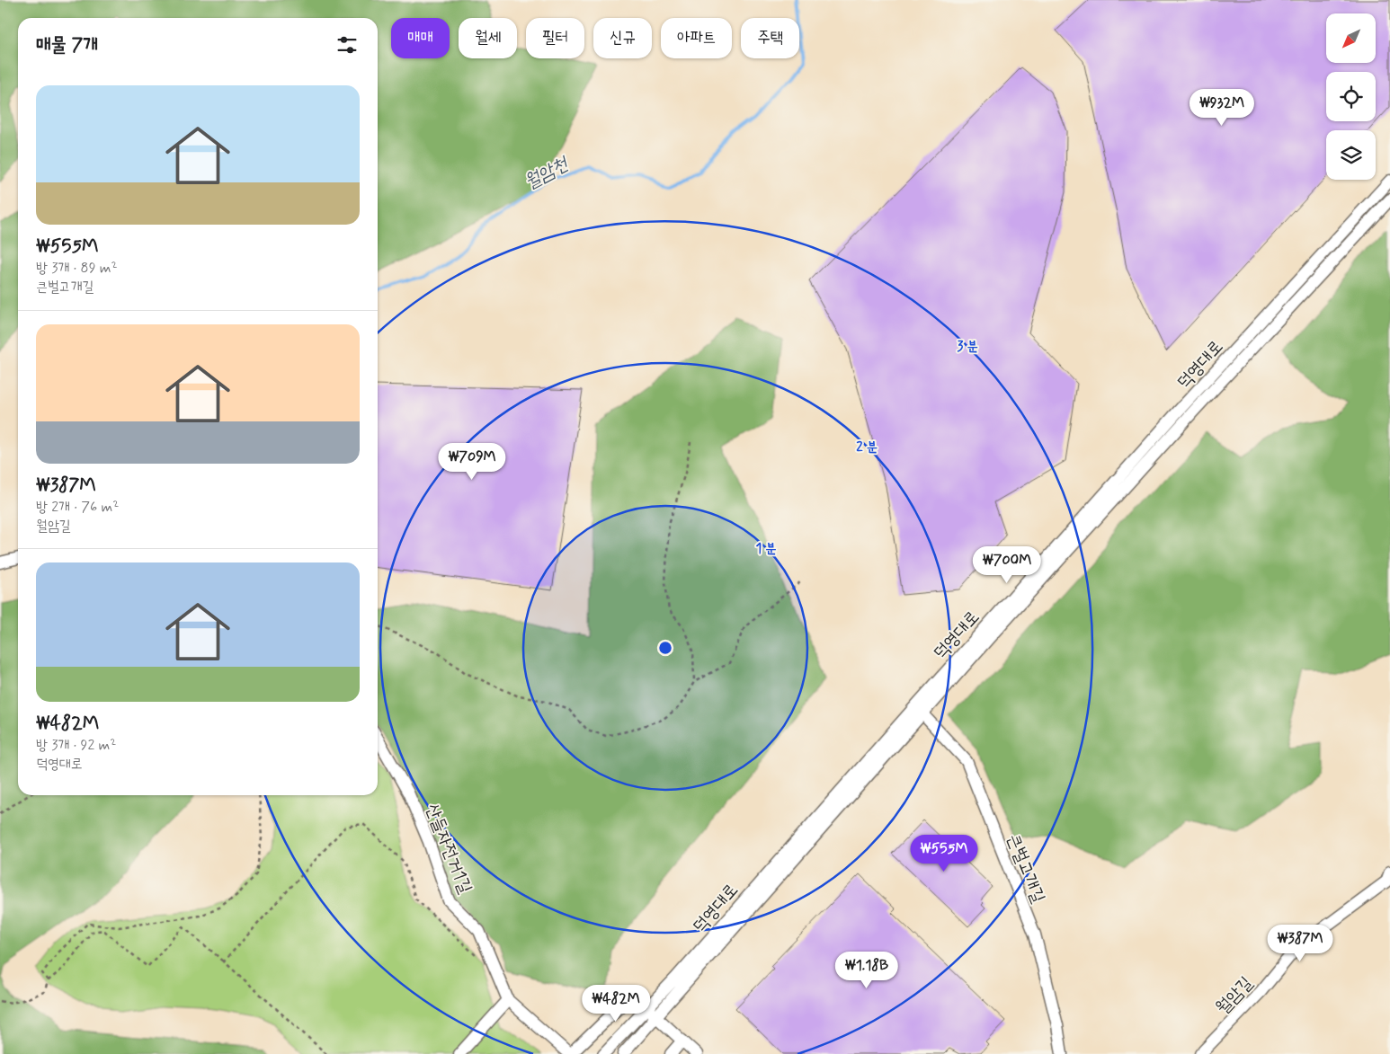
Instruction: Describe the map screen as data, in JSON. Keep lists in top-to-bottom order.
{
  "streets": {
    "street": [
      "덕영대로",
      "산들자전거1길",
      "큰벌고개길",
      "월암길"
    ]
  },
  "crossings": [
    ["덕영대로", "큰벌고개길"]
  ],
  "water": ["월암천"],
  "north": "bottom left",
  "page": {
    "chip": [
      "매매",
      "월세",
      "필터",
      "신규",
      "아파트",
      "주택"
    ],
    "heading": "매물 7개",
    "list": [
      {
        "name": "₩555M",
        "note": "방 3개 · 89 m² · 큰벌고개길"
      },
      {
        "name": "₩387M",
        "note": "방 2개 · 76 m² · 월암길"
      },
      {
        "name": "₩482M",
        "note": "방 3개 · 92 m² · 덕영대로"
      }
    ],
    "price": [
      "₩932M",
      "₩709M",
      "₩700M",
      "₩555M",
      "₩387M",
      "₩1.18B",
      "₩482M"
    ]
  },
  "rings": ["3 분", "2 분", "1 분"]
}
